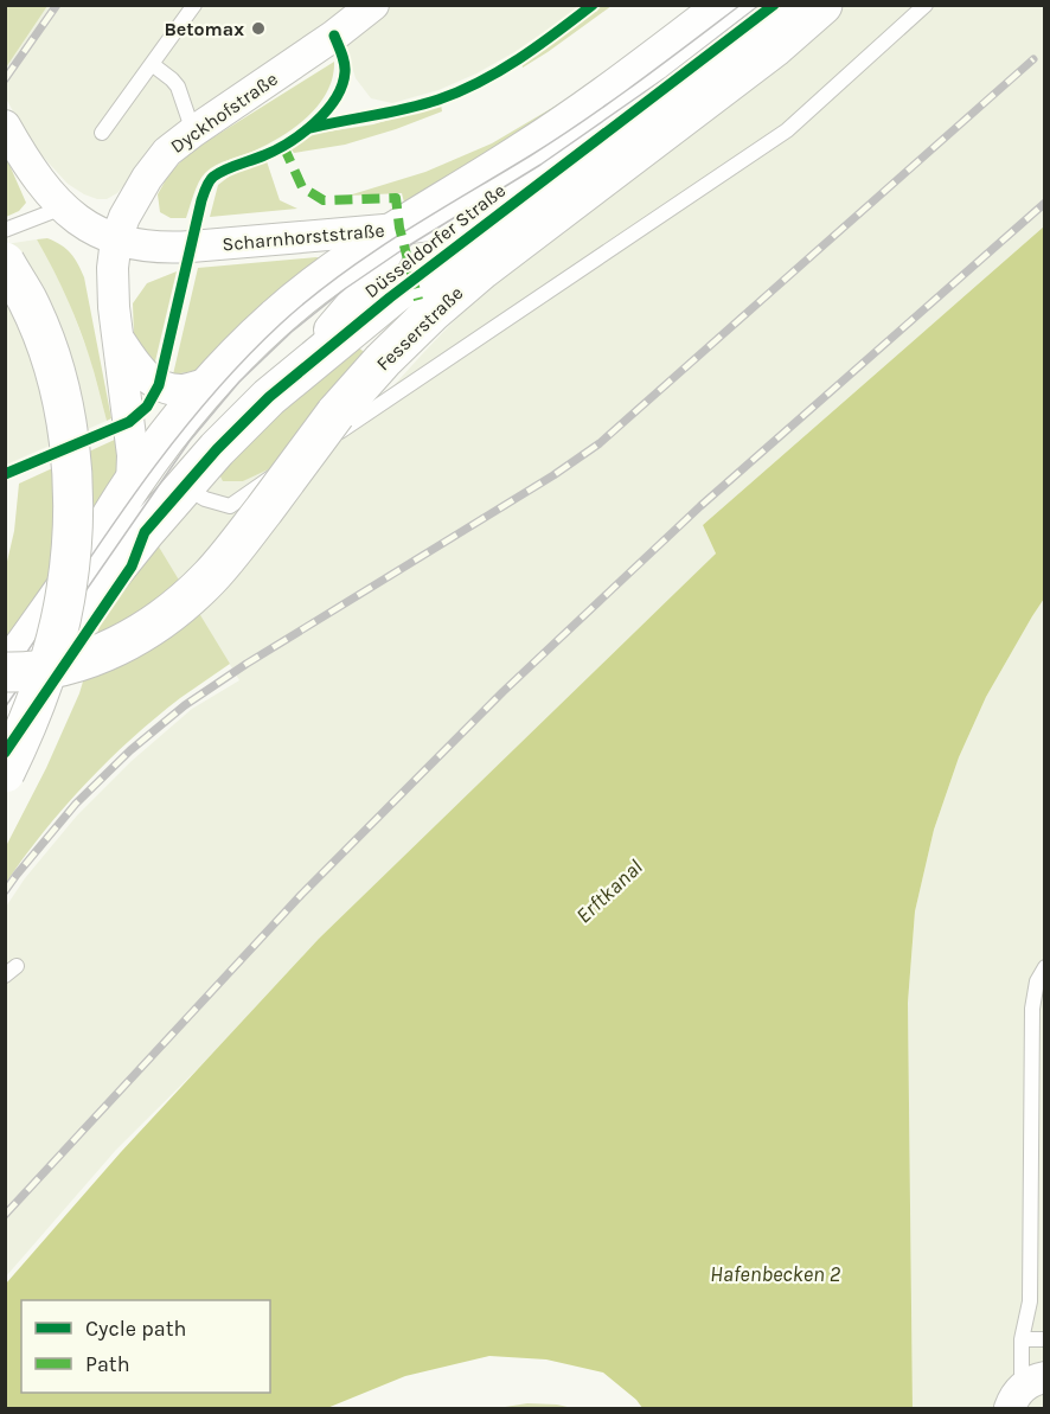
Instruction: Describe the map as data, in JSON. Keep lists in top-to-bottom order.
{
  "streets": {
    "main road": ["Düsseldorfer Straße", "Fesserstraße"],
    "street": ["Dyckhofstraße", "Scharnhorststraße"]
  },
  "crossings": [
    ["Dyckhofstraße", "Scharnhorststraße"],
    ["Dyckhofstraße", "Düsseldorfer Straße"],
    ["Scharnhorststraße", "Düsseldorfer Straße"],
    ["Düsseldorfer Straße", "Fesserstraße"]
  ],
  "water": ["Erftkanal", "Hafenbecken 2"],
  "places": ["Betomax"],
  "legend": ["Cycle path", "Path"]
}
